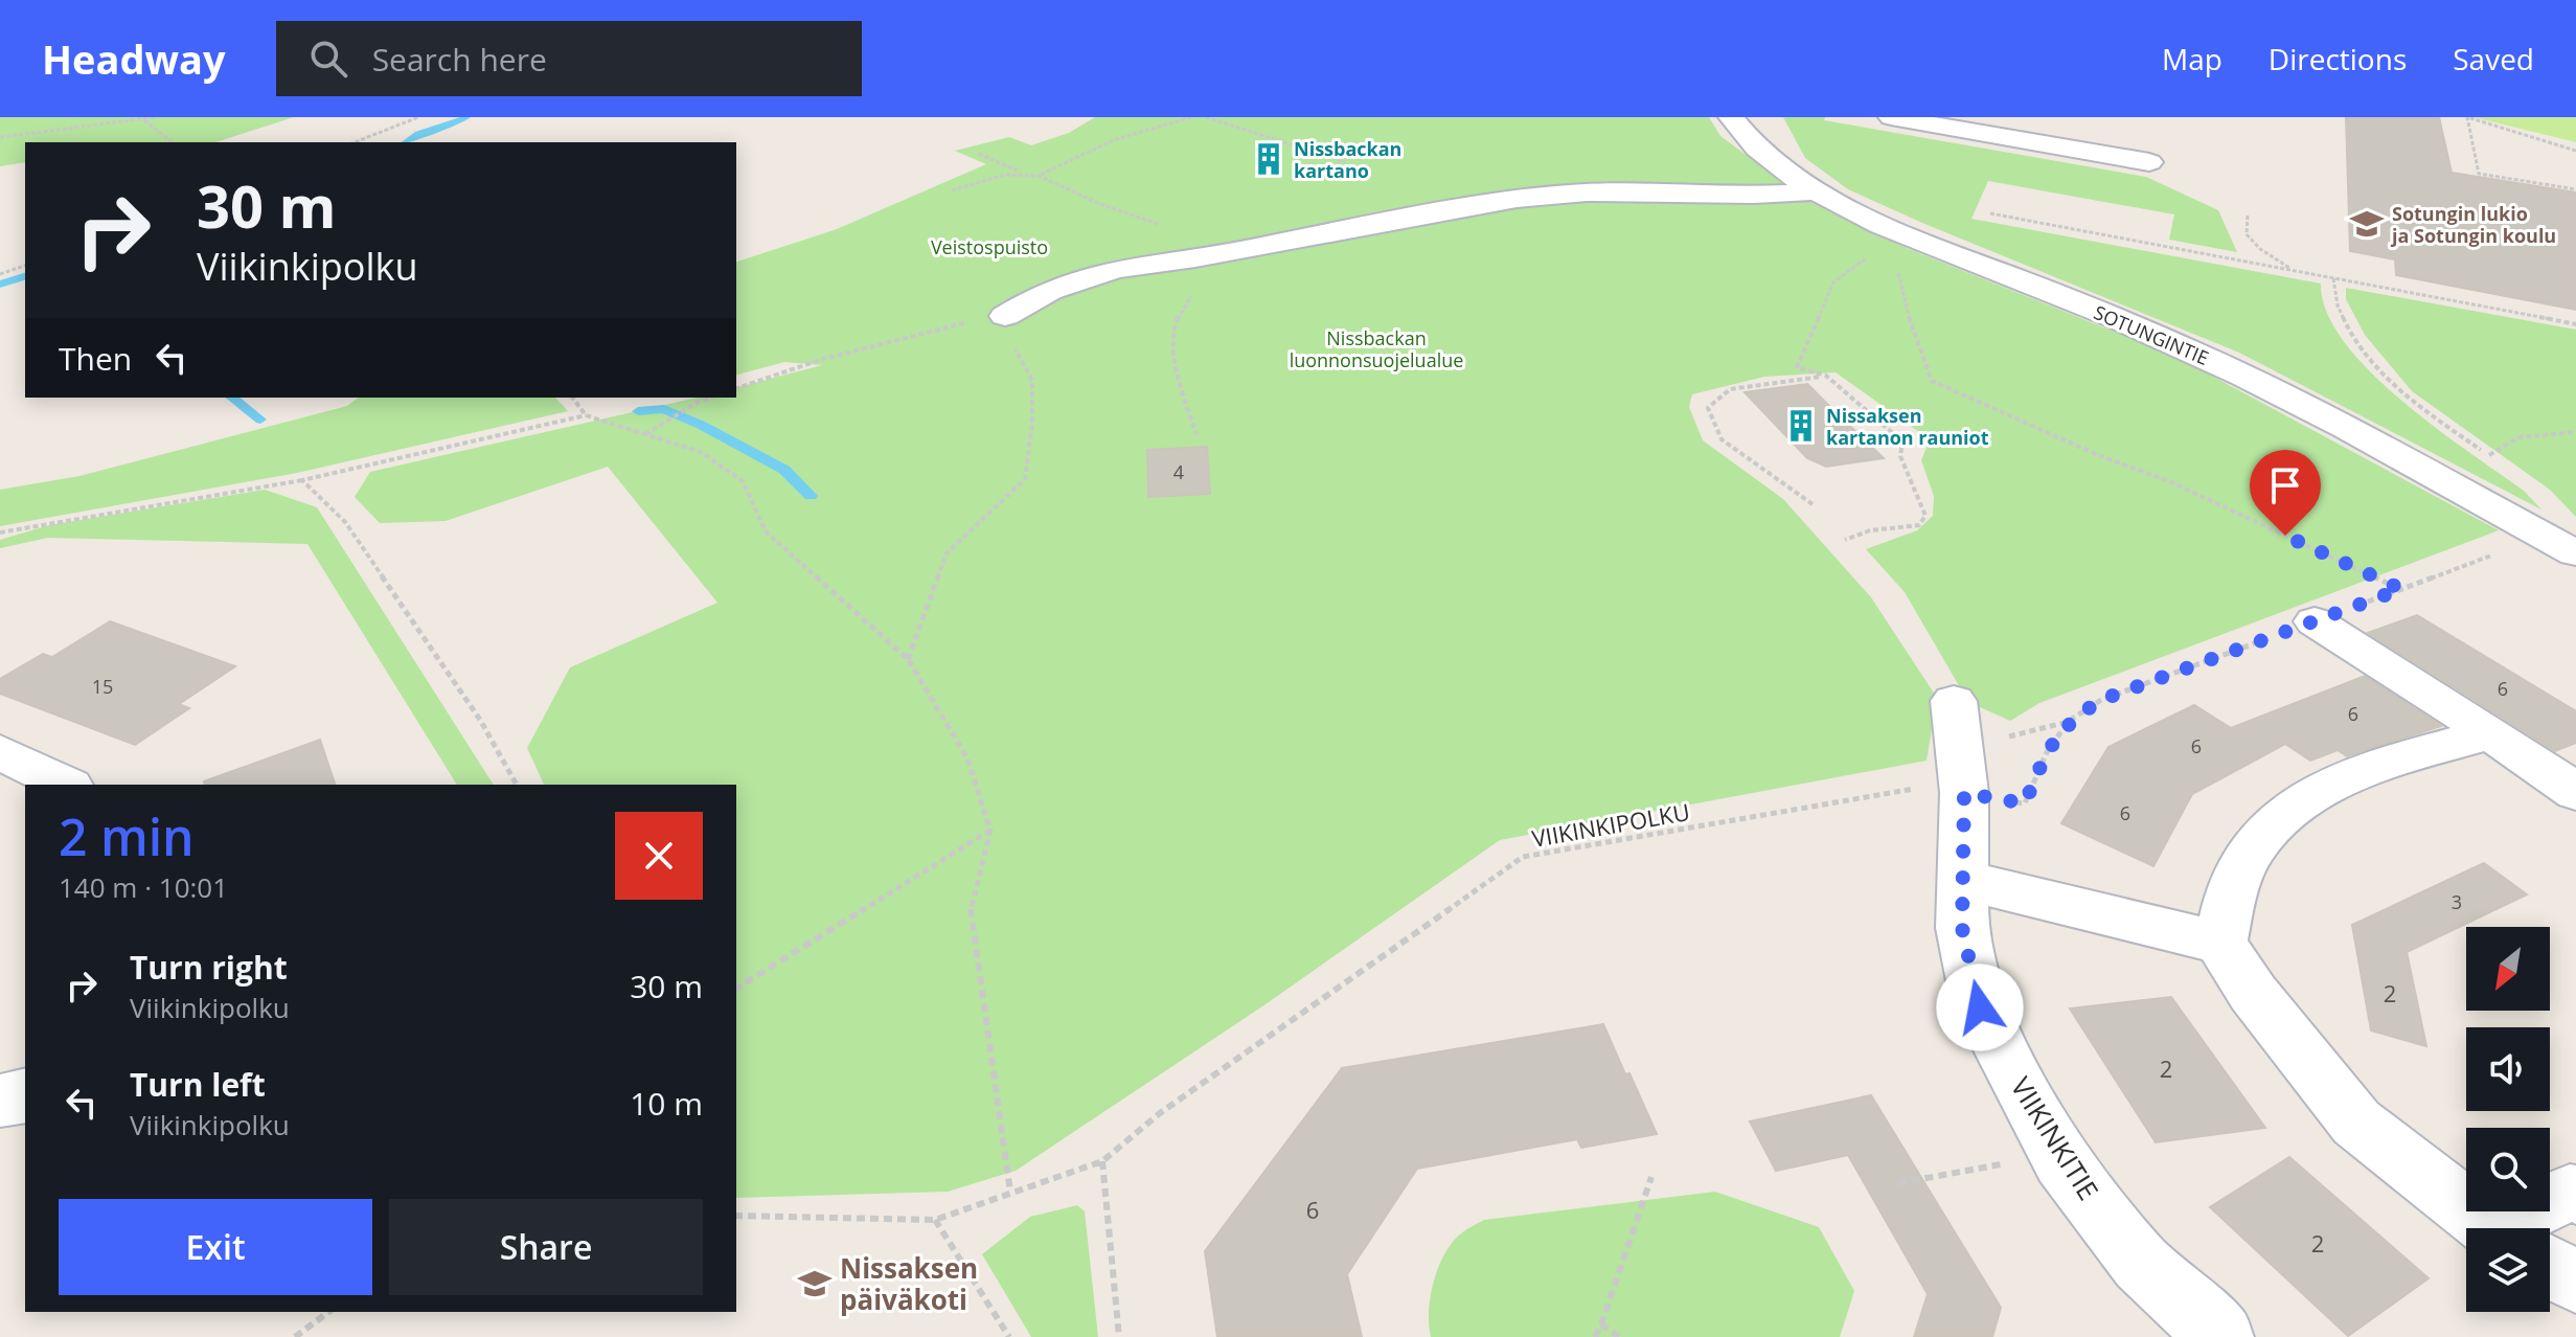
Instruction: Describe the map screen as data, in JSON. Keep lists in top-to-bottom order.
{
  "streets": {
    "street": ["SOTUNGINTIE", "VIIKINKITIE"],
    "path": ["VIIKINKIPOLKU"]
  },
  "crossings": [
    ["VIIKINKIPOLKU", "VIIKINKITIE"]
  ],
  "parks": ["Veistospuisto", "Nissbackan luonnonsuojelualue"],
  "places": {
    "building": ["Nissbackan kartano", "Nissaksen kartanon rauniot"],
    "school or university": ["Sotungin lukio ja Sotungin koulu", "Nissaksen päiväkoti"]
  },
  "house_numbers": [
    "4",
    "15",
    "6",
    "6",
    "6",
    "6",
    "3",
    "2",
    "2",
    "6",
    "2"
  ],
  "north": "bottom left",
  "page": {
    "header": "Headway",
    "search": "Search here",
    "nav": ["Map", "Directions", "Saved"],
    "turn": ["30 m", "Viikinkipolku"],
    "then": "Then",
    "heading": ["2 min", "140 m · 10:01"],
    "list": [
      {
        "name": "Turn right",
        "note": "Viikinkipolku",
        "value": "30 m"
      },
      {
        "name": "Turn left",
        "note": "Viikinkipolku",
        "value": "10 m"
      }
    ],
    "buttons": ["Exit", "Share"]
  }
}
